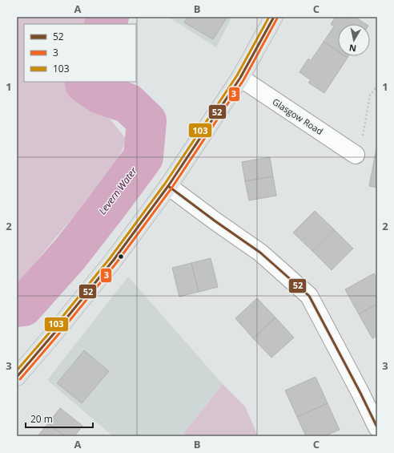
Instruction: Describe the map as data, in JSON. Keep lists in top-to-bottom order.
{
  "streets": {
    "street": ["Glasgow Road"]
  },
  "water": ["Levern Water"],
  "lines": ["transit line 52", "transit line 103", "transit line 3"],
  "legend": ["52", "3", "103"],
  "scale_bar": "20 m",
  "north": "bottom",
  "grid": {
    "columns": ["A", "B", "C"],
    "rows": ["1", "2", "3"]
  }
}
